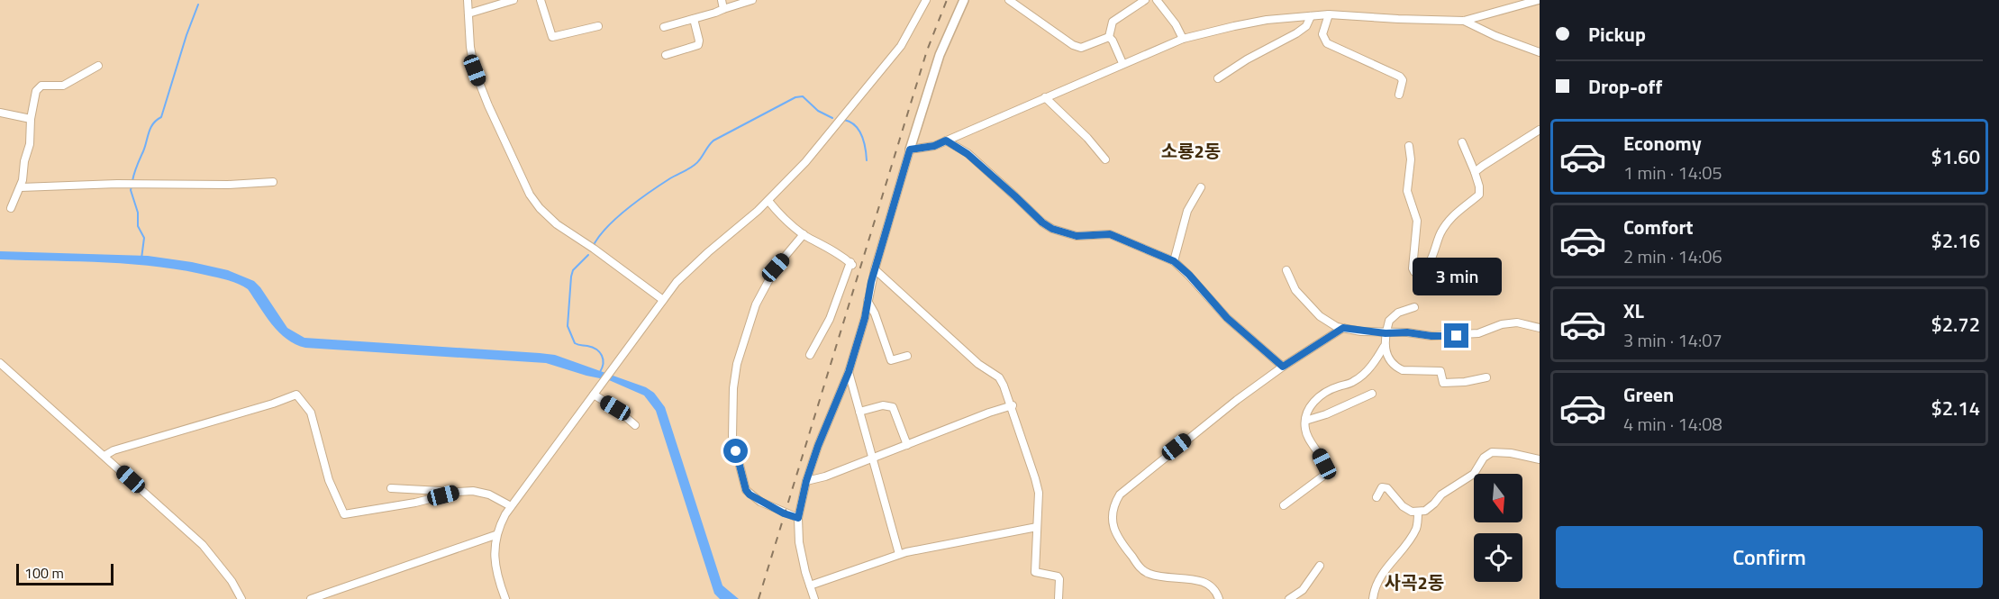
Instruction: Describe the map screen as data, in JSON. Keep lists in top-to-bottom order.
{
  "districts": ["소룡2동", "사곡2동"],
  "scale_bar": "100 m",
  "north": "bottom",
  "page": {
    "banner": ["Pickup", "Drop-off"],
    "list": [
      {
        "name": "Economy",
        "note": "1 min · 14:05",
        "value": "$1.60"
      },
      {
        "name": "Comfort",
        "note": "2 min · 14:06",
        "value": "$2.16"
      },
      {
        "name": "XL",
        "note": "3 min · 14:07",
        "value": "$2.72"
      },
      {
        "name": "Green",
        "note": "4 min · 14:08",
        "value": "$2.14"
      }
    ],
    "bubble": "3 min",
    "buttons": "Confirm",
    "scale": "100 m"
  }
}
